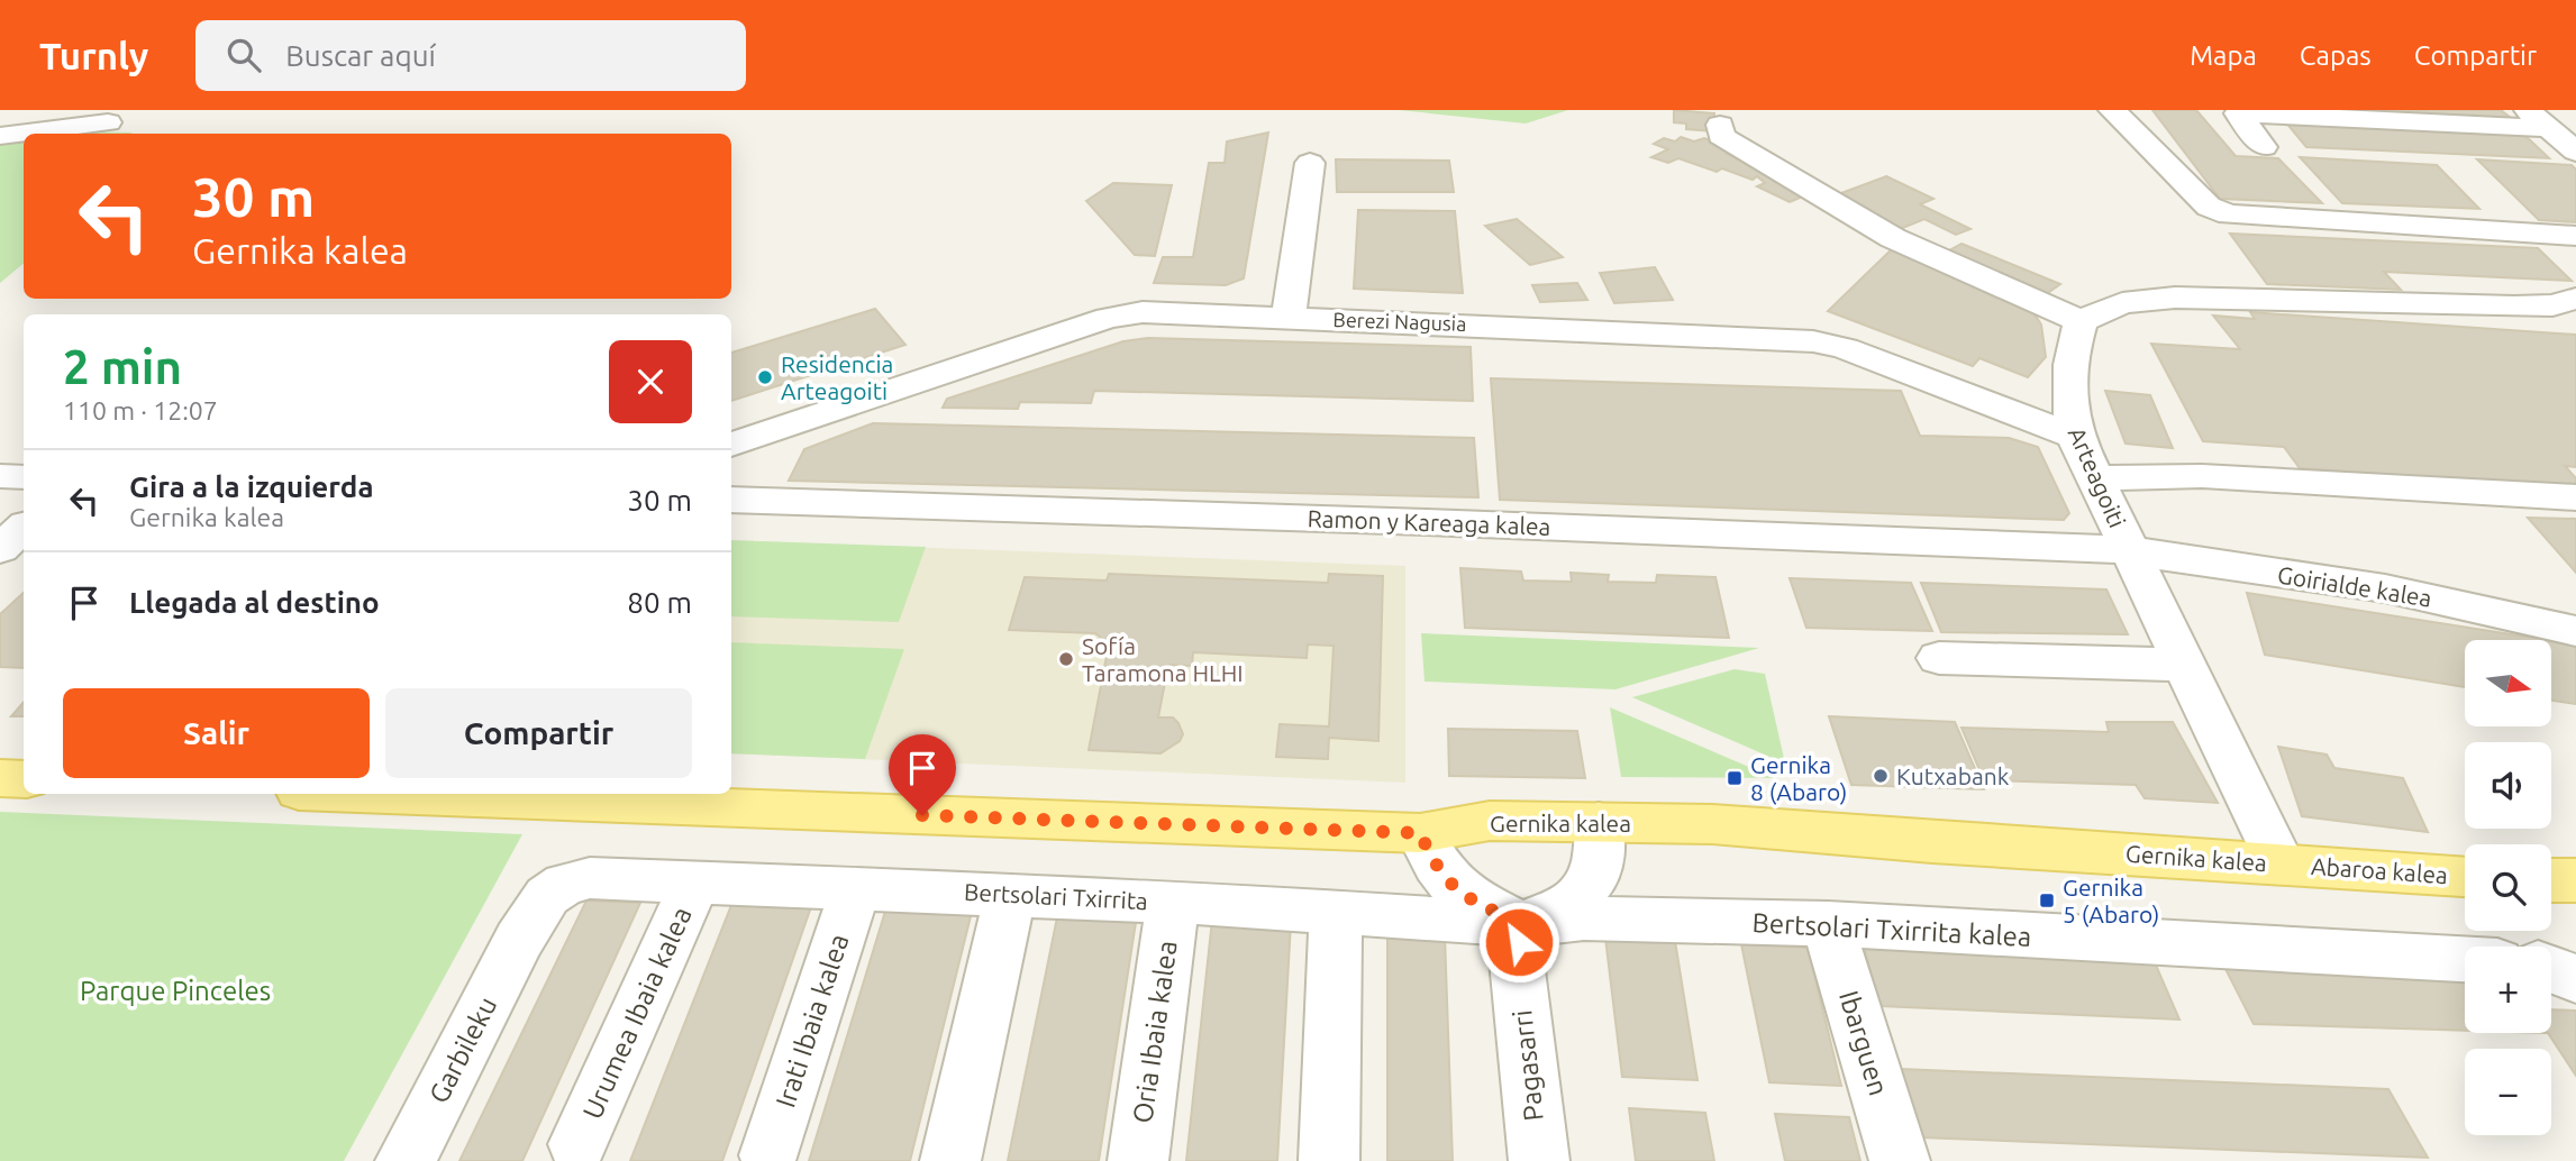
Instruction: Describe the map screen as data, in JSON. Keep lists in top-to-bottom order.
{
  "streets": {
    "main road": ["Gernika kalea", "Abaroa kalea"],
    "street": [
      "Berezi Nagusia",
      "Arteagoiti",
      "Ramon y Kareaga kalea",
      "Goirialde kalea",
      "Bertsolari Txirrita",
      "Bertsolari Txirrita kalea",
      "Urumea Ibaia kalea",
      "Irati Ibaia kalea",
      "Oria Ibaia kalea",
      "Ibarguen",
      "Garbileku",
      "Pagasarri"
    ]
  },
  "crossings": [
    ["Berezi Nagusia", "Arteagoiti"],
    ["Arteagoiti", "Ramon y Kareaga kalea"],
    ["Arteagoiti", "Goirialde kalea"],
    ["Arteagoiti", "Gernika kalea"],
    ["Arteagoiti", "Abaroa kalea"],
    ["Ramon y Kareaga kalea", "Goirialde kalea"],
    ["Gernika kalea", "Abaroa kalea"],
    ["Bertsolari Txirrita", "Bertsolari Txirrita kalea"],
    ["Bertsolari Txirrita", "Urumea Ibaia kalea"],
    ["Bertsolari Txirrita", "Irati Ibaia kalea"],
    ["Bertsolari Txirrita", "Oria Ibaia kalea"],
    ["Bertsolari Txirrita", "Garbileku"],
    ["Bertsolari Txirrita", "Pagasarri"],
    ["Bertsolari Txirrita kalea", "Ibarguen"],
    ["Bertsolari Txirrita kalea", "Pagasarri"]
  ],
  "parks": ["Parque Pinceles"],
  "places": {
    "other": ["Residencia Arteagoiti", "Sofía Taramona HLHI", "Kutxabank"],
    "transit": ["Gernika 8 (Abaro)", "Gernika 5 (Abaro)"]
  },
  "north": "right",
  "page": {
    "header": "Turnly",
    "search": "Buscar aquí",
    "nav": ["Mapa", "Capas", "Compartir"],
    "turn": ["30 m", "Gernika kalea"],
    "heading": ["2 min", "110 m · 12:07"],
    "list": [
      {
        "name": "Gira a la izquierda",
        "note": "Gernika kalea",
        "value": "30 m"
      },
      {
        "name": "Llegada al destino",
        "value": "80 m"
      }
    ],
    "map_buttons": ["+", "−"],
    "buttons": ["Salir", "Compartir"]
  }
}
